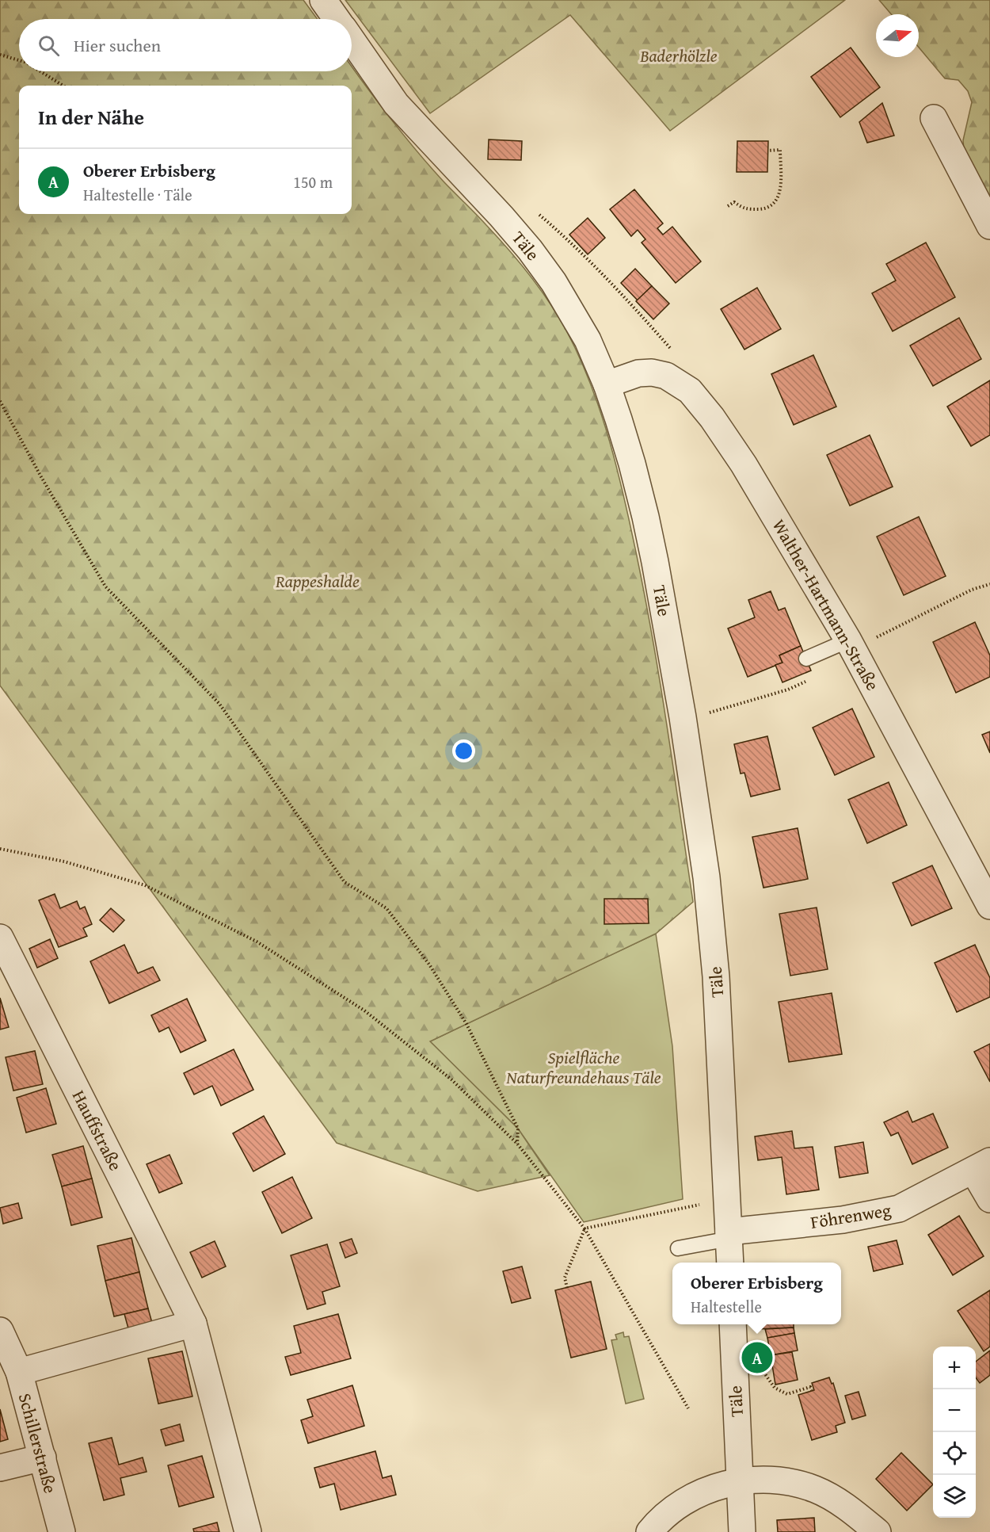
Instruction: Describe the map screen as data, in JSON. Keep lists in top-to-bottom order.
{
  "streets": {
    "street": [
      "Täle",
      "Walther-Hartmann-Straße",
      "Hauffstraße",
      "Föhrenweg",
      "Schillerstraße"
    ]
  },
  "crossings": [
    ["Täle", "Walther-Hartmann-Straße"],
    ["Täle", "Föhrenweg"]
  ],
  "parks": ["Baderhölzle", "Rappeshalde", "Spielfläche Naturfreundehaus Täle"],
  "north": "right",
  "page": {
    "search": "Hier suchen",
    "heading": "In der Nähe",
    "list": [
      {
        "mark": "A",
        "name": "Oberer Erbisberg",
        "note": "Haltestelle · Täle",
        "value": "150 m"
      }
    ],
    "popup": ["Oberer Erbisberg", "Haltestelle"],
    "pins": "A",
    "map_buttons": ["+", "−"]
  }
}
